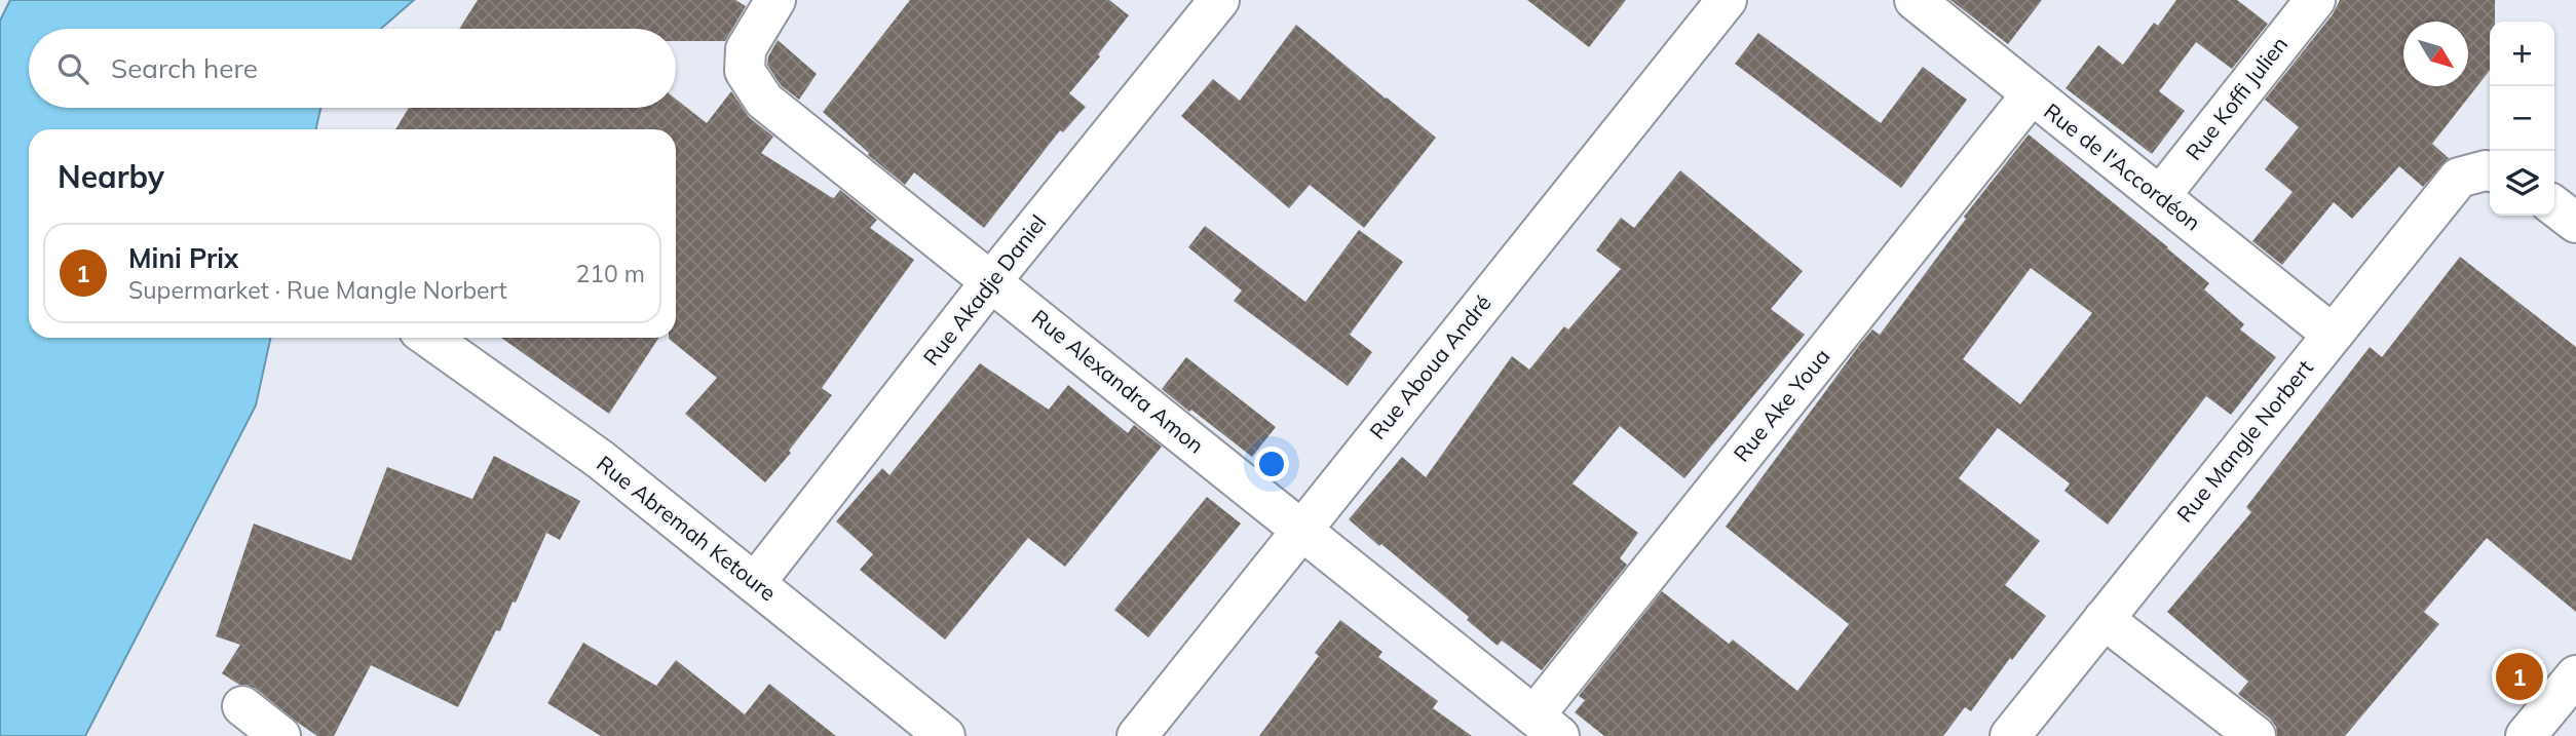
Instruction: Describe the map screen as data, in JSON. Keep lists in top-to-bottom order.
{
  "streets": {
    "street": [
      "Rue Koffi Julien",
      "Rue de l'Accordéon",
      "Rue Akadje Daniel",
      "Rue Aboua André",
      "Rue Alexandra Amon",
      "Rue Ake Youa",
      "Rue Mangle Norbert",
      "Rue Abremah Ketoure"
    ]
  },
  "crossings": [
    ["Rue Koffi Julien", "Rue de l'Accordéon"],
    ["Rue de l'Accordéon", "Rue Ake Youa"],
    ["Rue de l'Accordéon", "Rue Mangle Norbert"],
    ["Rue Akadje Daniel", "Rue Alexandra Amon"],
    ["Rue Akadje Daniel", "Rue Abremah Ketoure"],
    ["Rue Aboua André", "Rue Alexandra Amon"],
    ["Rue Alexandra Amon", "Rue Ake Youa"]
  ],
  "north": "bottom right",
  "page": {
    "map_buttons": ["+", "−"],
    "search": "Search here",
    "heading": "Nearby",
    "list": [
      {
        "mark": "1",
        "name": "Mini Prix",
        "note": "Supermarket · Rue Mangle Norbert",
        "value": "210 m"
      }
    ],
    "pins": "1"
  }
}
